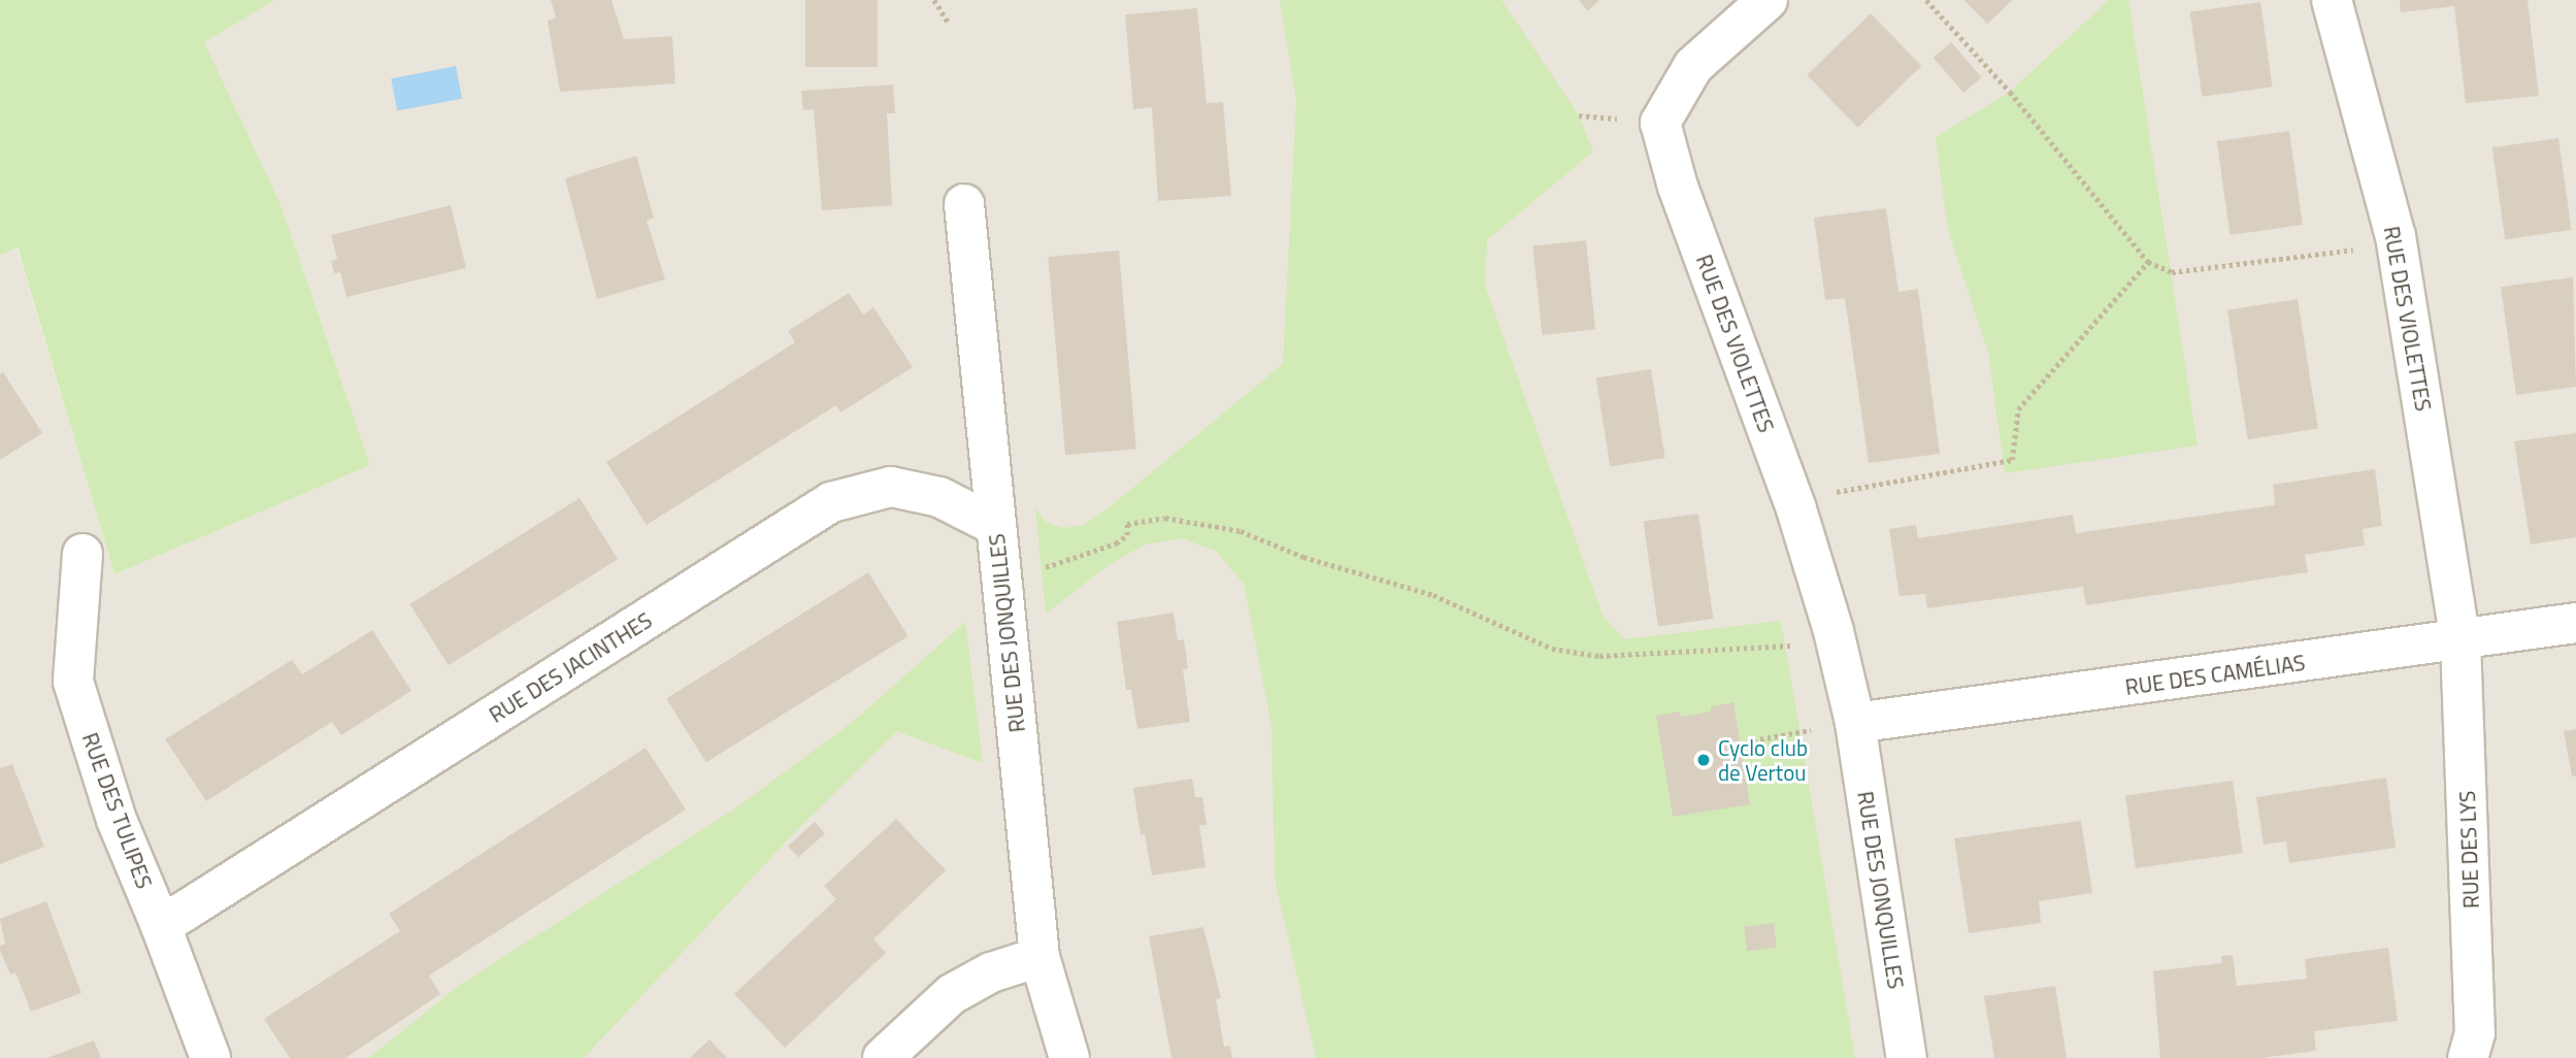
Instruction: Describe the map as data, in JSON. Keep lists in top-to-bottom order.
{
  "streets": {
    "street": [
      "RUE DES VIOLETTES",
      "RUE DES JONQUILLES",
      "RUE DES JACINTHES",
      "RUE DES CAMÉLIAS",
      "RUE DES TULIPES",
      "RUE DES LYS"
    ]
  },
  "crossings": [
    ["RUE DES VIOLETTES", "RUE DES JONQUILLES"],
    ["RUE DES VIOLETTES", "RUE DES CAMÉLIAS"],
    ["RUE DES VIOLETTES", "RUE DES LYS"],
    ["RUE DES JONQUILLES", "RUE DES JACINTHES"],
    ["RUE DES JONQUILLES", "RUE DES CAMÉLIAS"],
    ["RUE DES JACINTHES", "RUE DES TULIPES"],
    ["RUE DES CAMÉLIAS", "RUE DES LYS"]
  ],
  "places": ["Cyclo club de Vertou"]
}
